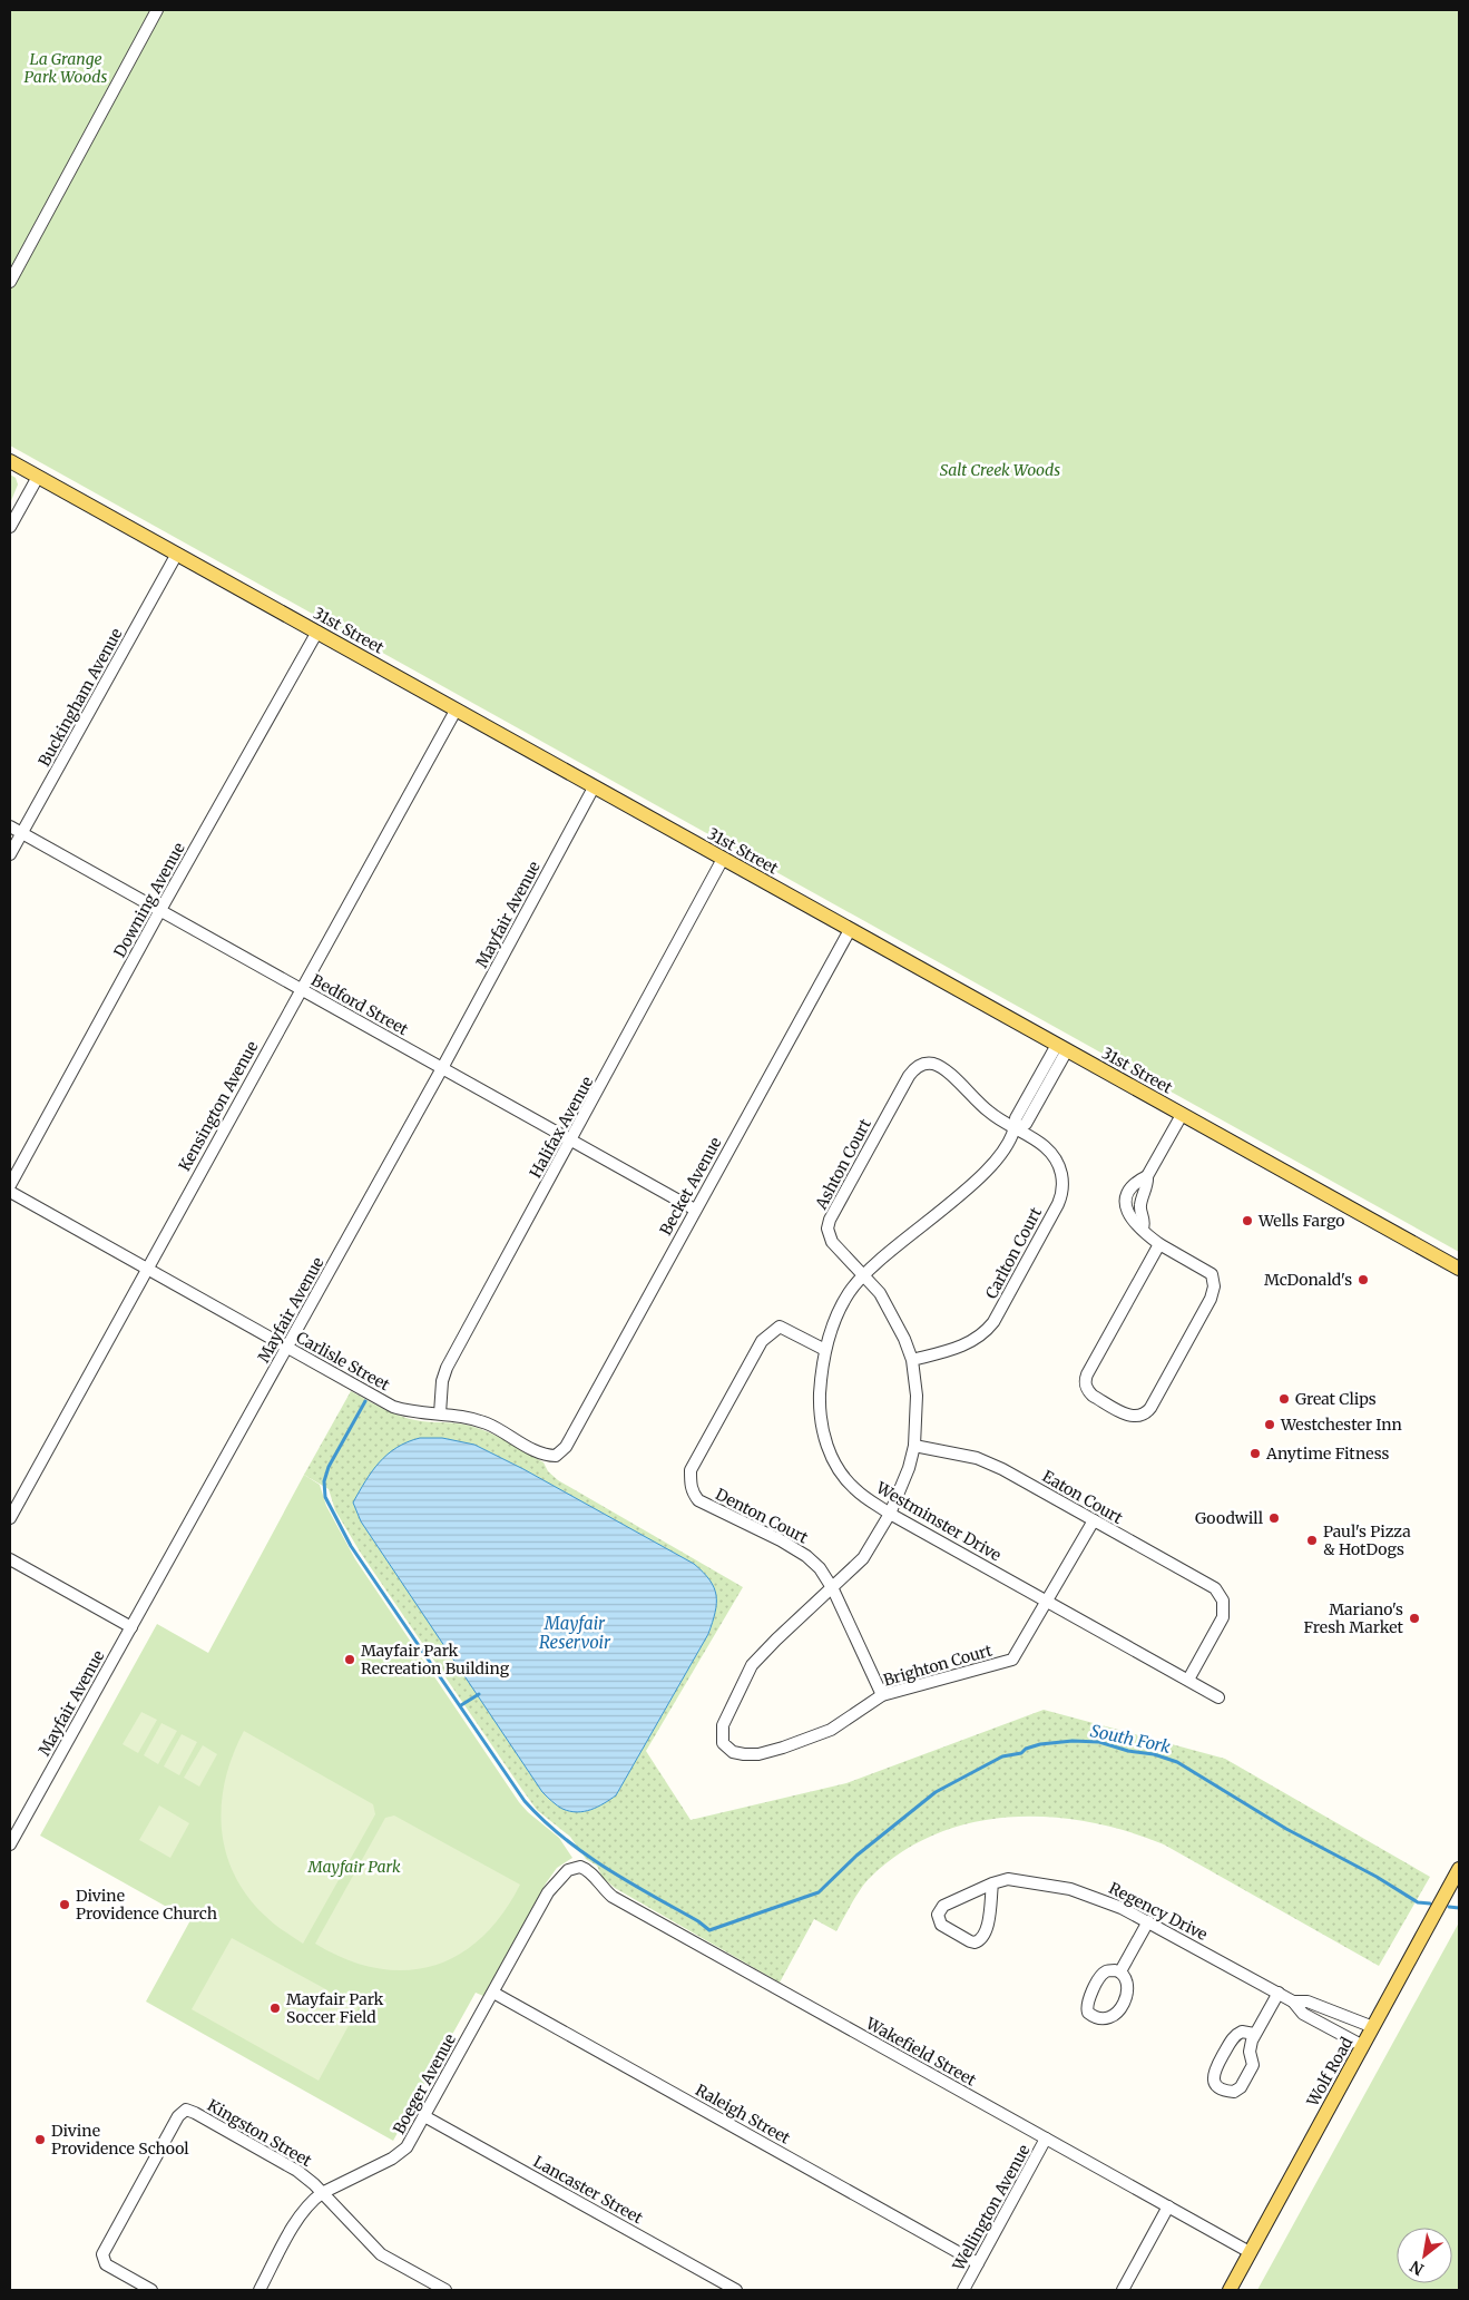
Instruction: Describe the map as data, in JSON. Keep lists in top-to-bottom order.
{
  "streets": {
    "main road": ["31st Street", "Wolf Road"],
    "street": [
      "Buckingham Avenue",
      "Downing Avenue",
      "Mayfair Avenue",
      "Bedford Street",
      "Kensington Avenue",
      "Halifax Avenue",
      "Ashton Court",
      "Becket Avenue",
      "Carlton Court",
      "Carlisle Street",
      "Eaton Court",
      "Denton Court",
      "Westminster Drive",
      "Brighton Court",
      "Regency Drive",
      "Wakefield Street",
      "Boeger Avenue",
      "Raleigh Street",
      "Kingston Street",
      "Lancaster Street",
      "Wellington Avenue"
    ]
  },
  "crossings": [
    ["31st Street", "Buckingham Avenue"],
    ["31st Street", "Downing Avenue"],
    ["31st Street", "Mayfair Avenue"],
    ["31st Street", "Kensington Avenue"],
    ["31st Street", "Halifax Avenue"],
    ["31st Street", "Becket Avenue"],
    ["31st Street", "Westminster Drive"],
    ["Buckingham Avenue", "Bedford Street"],
    ["Downing Avenue", "Bedford Street"],
    ["Mayfair Avenue", "Bedford Street"],
    ["Mayfair Avenue", "Carlisle Street"],
    ["Bedford Street", "Kensington Avenue"],
    ["Bedford Street", "Halifax Avenue"],
    ["Bedford Street", "Becket Avenue"],
    ["Kensington Avenue", "Carlisle Street"],
    ["Halifax Avenue", "Carlisle Street"],
    ["Ashton Court", "Carlton Court"],
    ["Ashton Court", "Eaton Court"],
    ["Ashton Court", "Denton Court"],
    ["Ashton Court", "Westminster Drive"],
    ["Ashton Court", "Brighton Court"],
    ["Becket Avenue", "Carlisle Street"],
    ["Carlton Court", "Westminster Drive"],
    ["Eaton Court", "Westminster Drive"],
    ["Eaton Court", "Brighton Court"],
    ["Denton Court", "Westminster Drive"],
    ["Denton Court", "Brighton Court"],
    ["Westminster Drive", "Brighton Court"],
    ["Regency Drive", "Wolf Road"],
    ["Wakefield Street", "Wolf Road"],
    ["Wakefield Street", "Boeger Avenue"],
    ["Wakefield Street", "Wellington Avenue"],
    ["Boeger Avenue", "Raleigh Street"],
    ["Boeger Avenue", "Kingston Street"],
    ["Boeger Avenue", "Lancaster Street"],
    ["Raleigh Street", "Wellington Avenue"]
  ],
  "water": ["Mayfair Reservoir", "South Fork"],
  "parks": ["La Grange Park Woods", "Salt Creek Woods", "Mayfair Park"],
  "places": [
    "Wells Fargo",
    "McDonald's",
    "Great Clips",
    "Westchester Inn",
    "Anytime Fitness",
    "Goodwill",
    "Paul's Pizza & HotDogs",
    "Mariano's Fresh Market",
    "Mayfair Park Recreation Building",
    "Divine Providence Church",
    "Mayfair Park Soccer Field",
    "Divine Providence School"
  ],
  "north": "bottom left"
}
